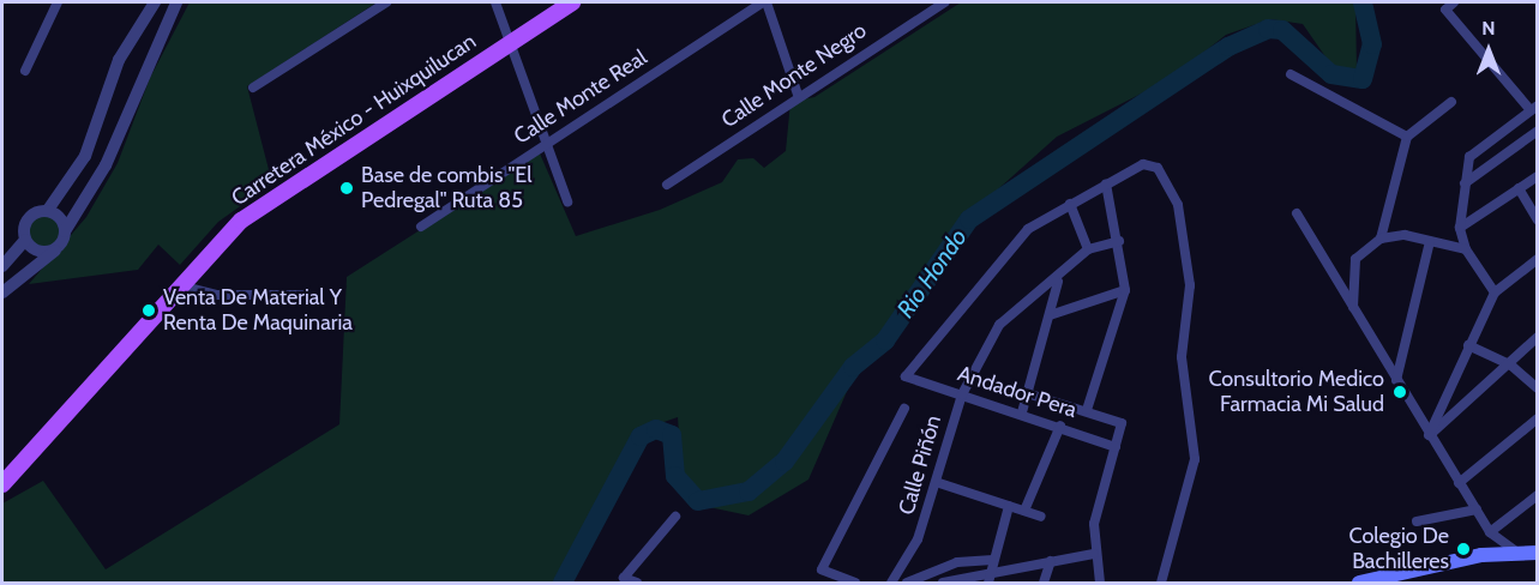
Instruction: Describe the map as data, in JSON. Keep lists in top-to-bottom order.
{
  "streets": {
    "main road": ["Carretera México - Huixquilucan"],
    "street": [
      "Calle Monte Negro",
      "Calle Monte Real",
      "Andador Pera",
      "Calle Piñón"
    ]
  },
  "crossings": [
    ["Andador Pera", "Calle Piñón"]
  ],
  "water": ["Rio Hondo"],
  "places": [
    "Base de combis \"El Pedregal\" Ruta 85",
    "Venta De Material Y Renta De Maquinaria",
    "Consultorio Medico Farmacia Mi Salud",
    "Colegio De Bachilleres"
  ],
  "north": "top"
}
